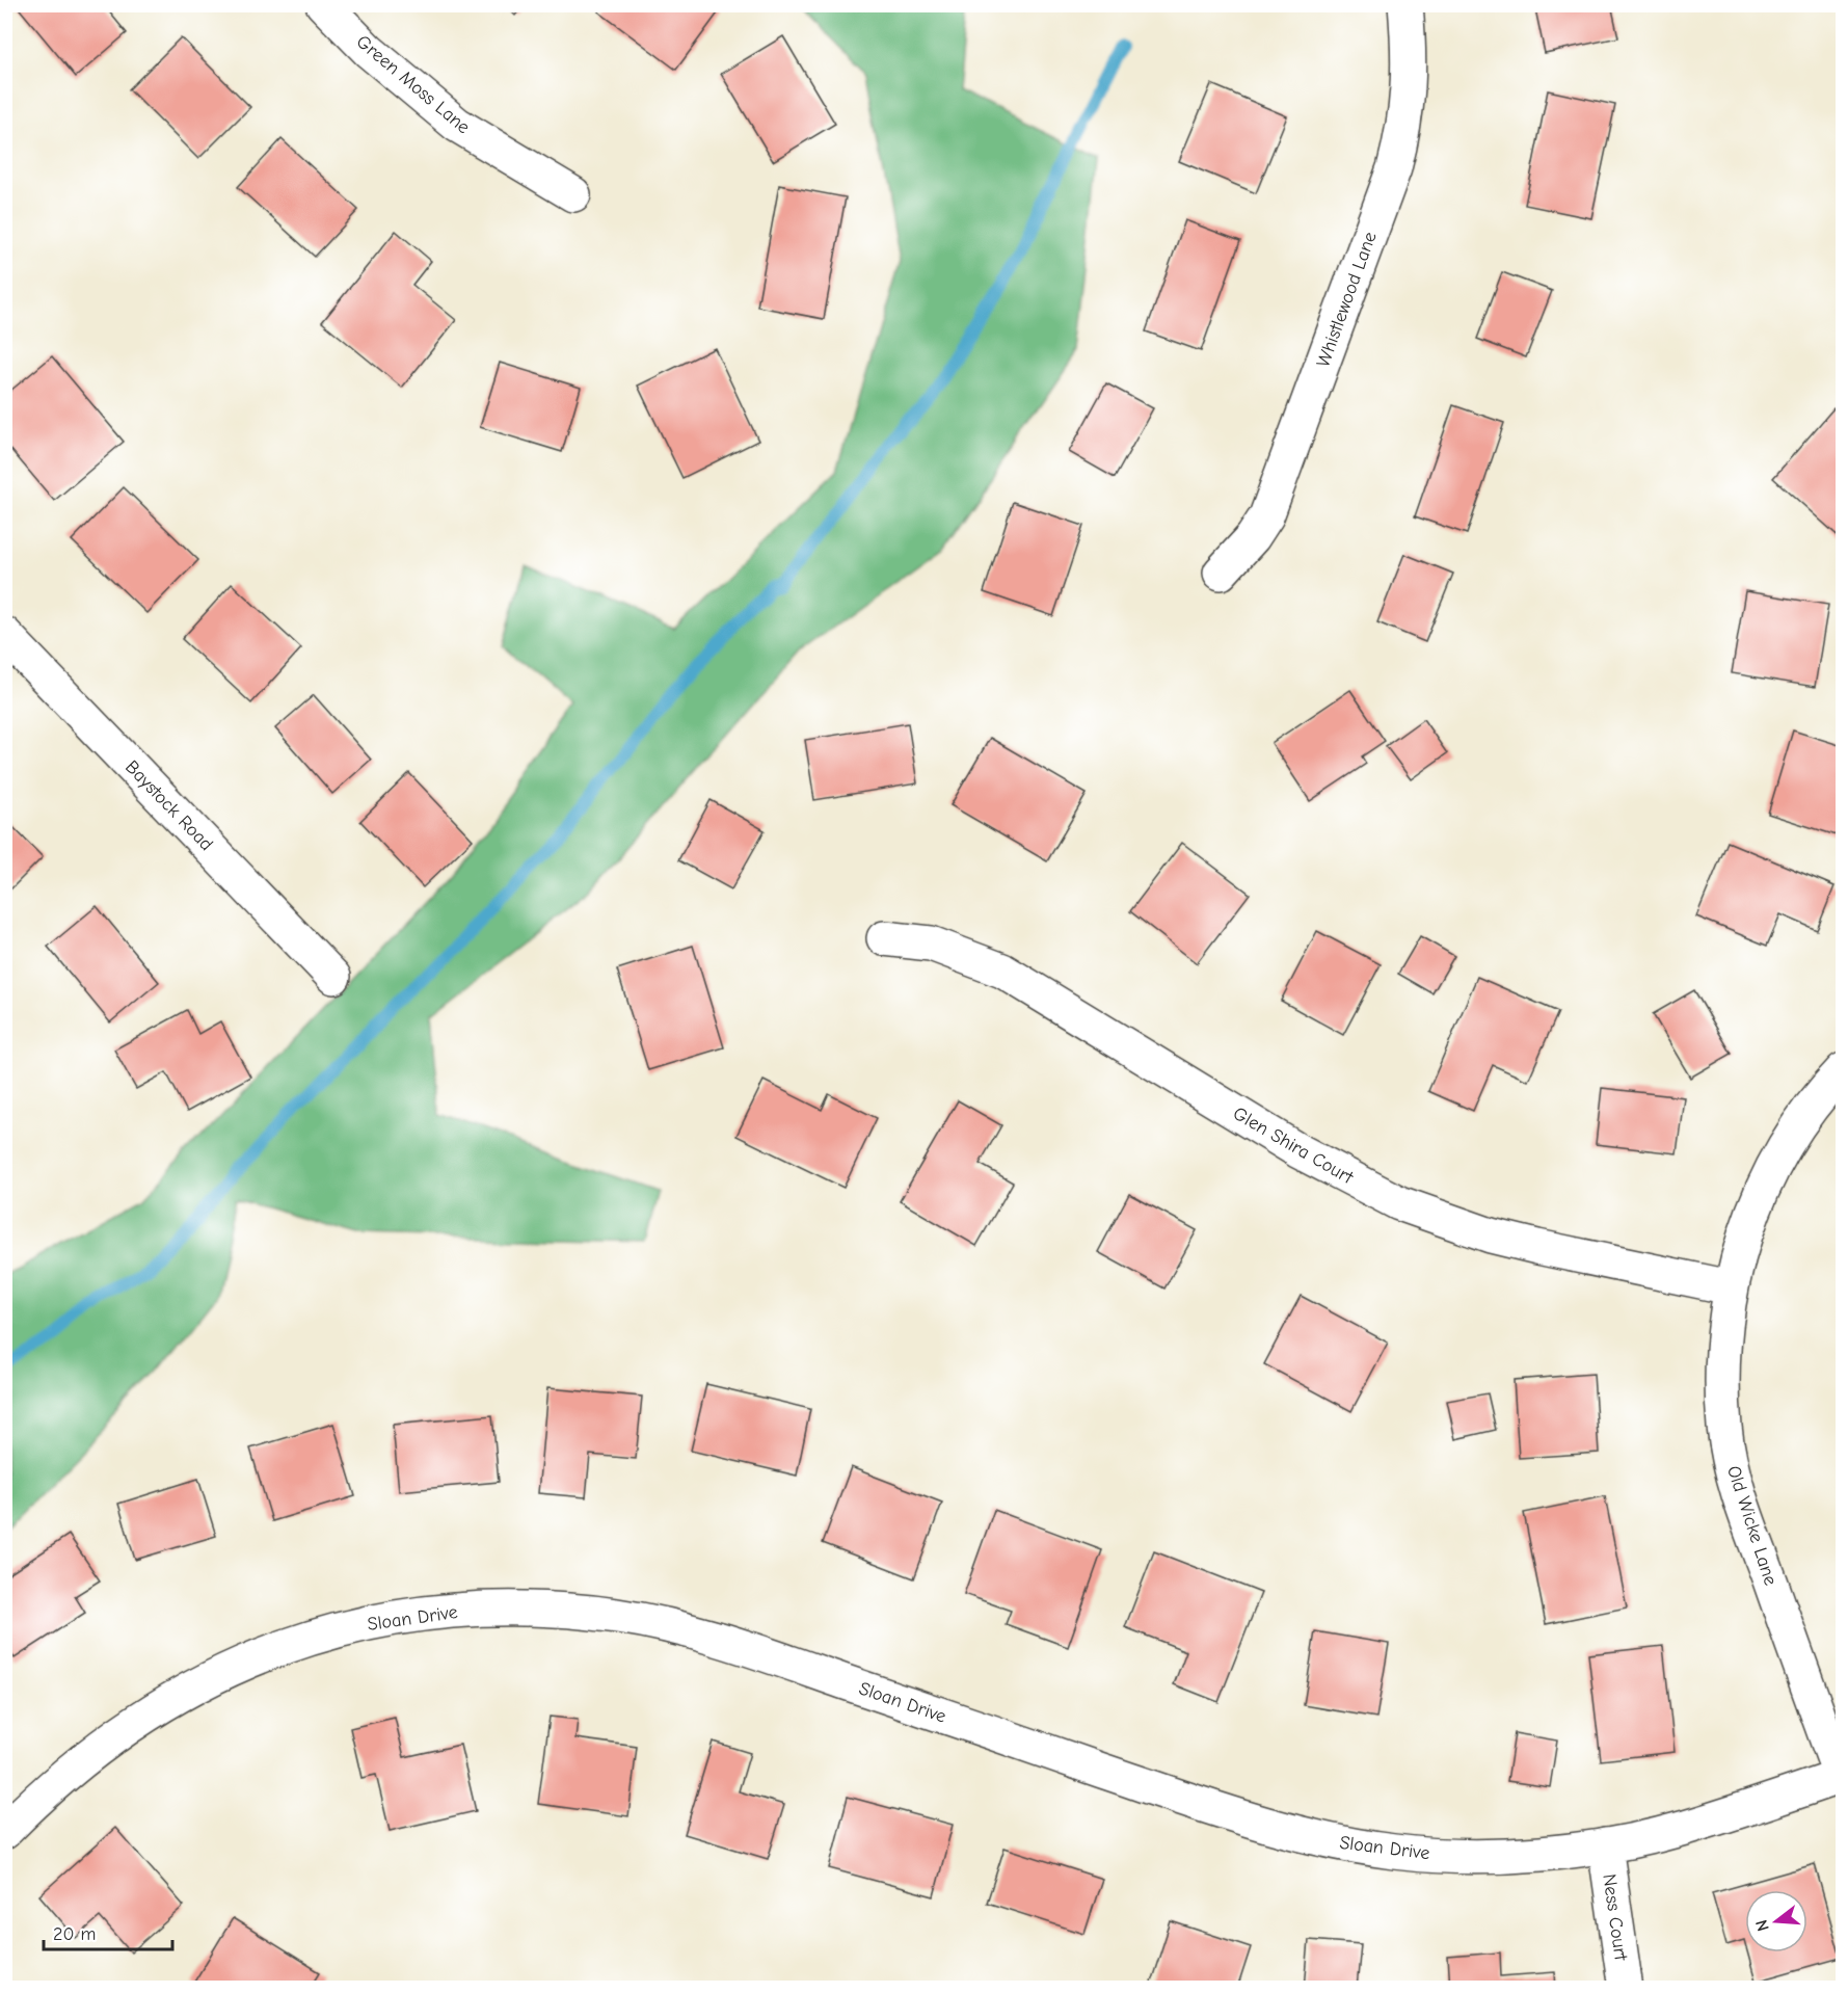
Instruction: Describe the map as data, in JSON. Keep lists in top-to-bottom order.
{
  "streets": {
    "street": [
      "Green Moss Lane",
      "Whistlewood Lane",
      "Baystock Road",
      "Glen Shira Court",
      "Old Wicke Lane",
      "Sloan Drive",
      "Ness Court"
    ]
  },
  "crossings": [
    ["Glen Shira Court", "Old Wicke Lane"],
    ["Old Wicke Lane", "Sloan Drive"],
    ["Sloan Drive", "Ness Court"]
  ],
  "scale_bar": "20 m",
  "north": "left"
}
